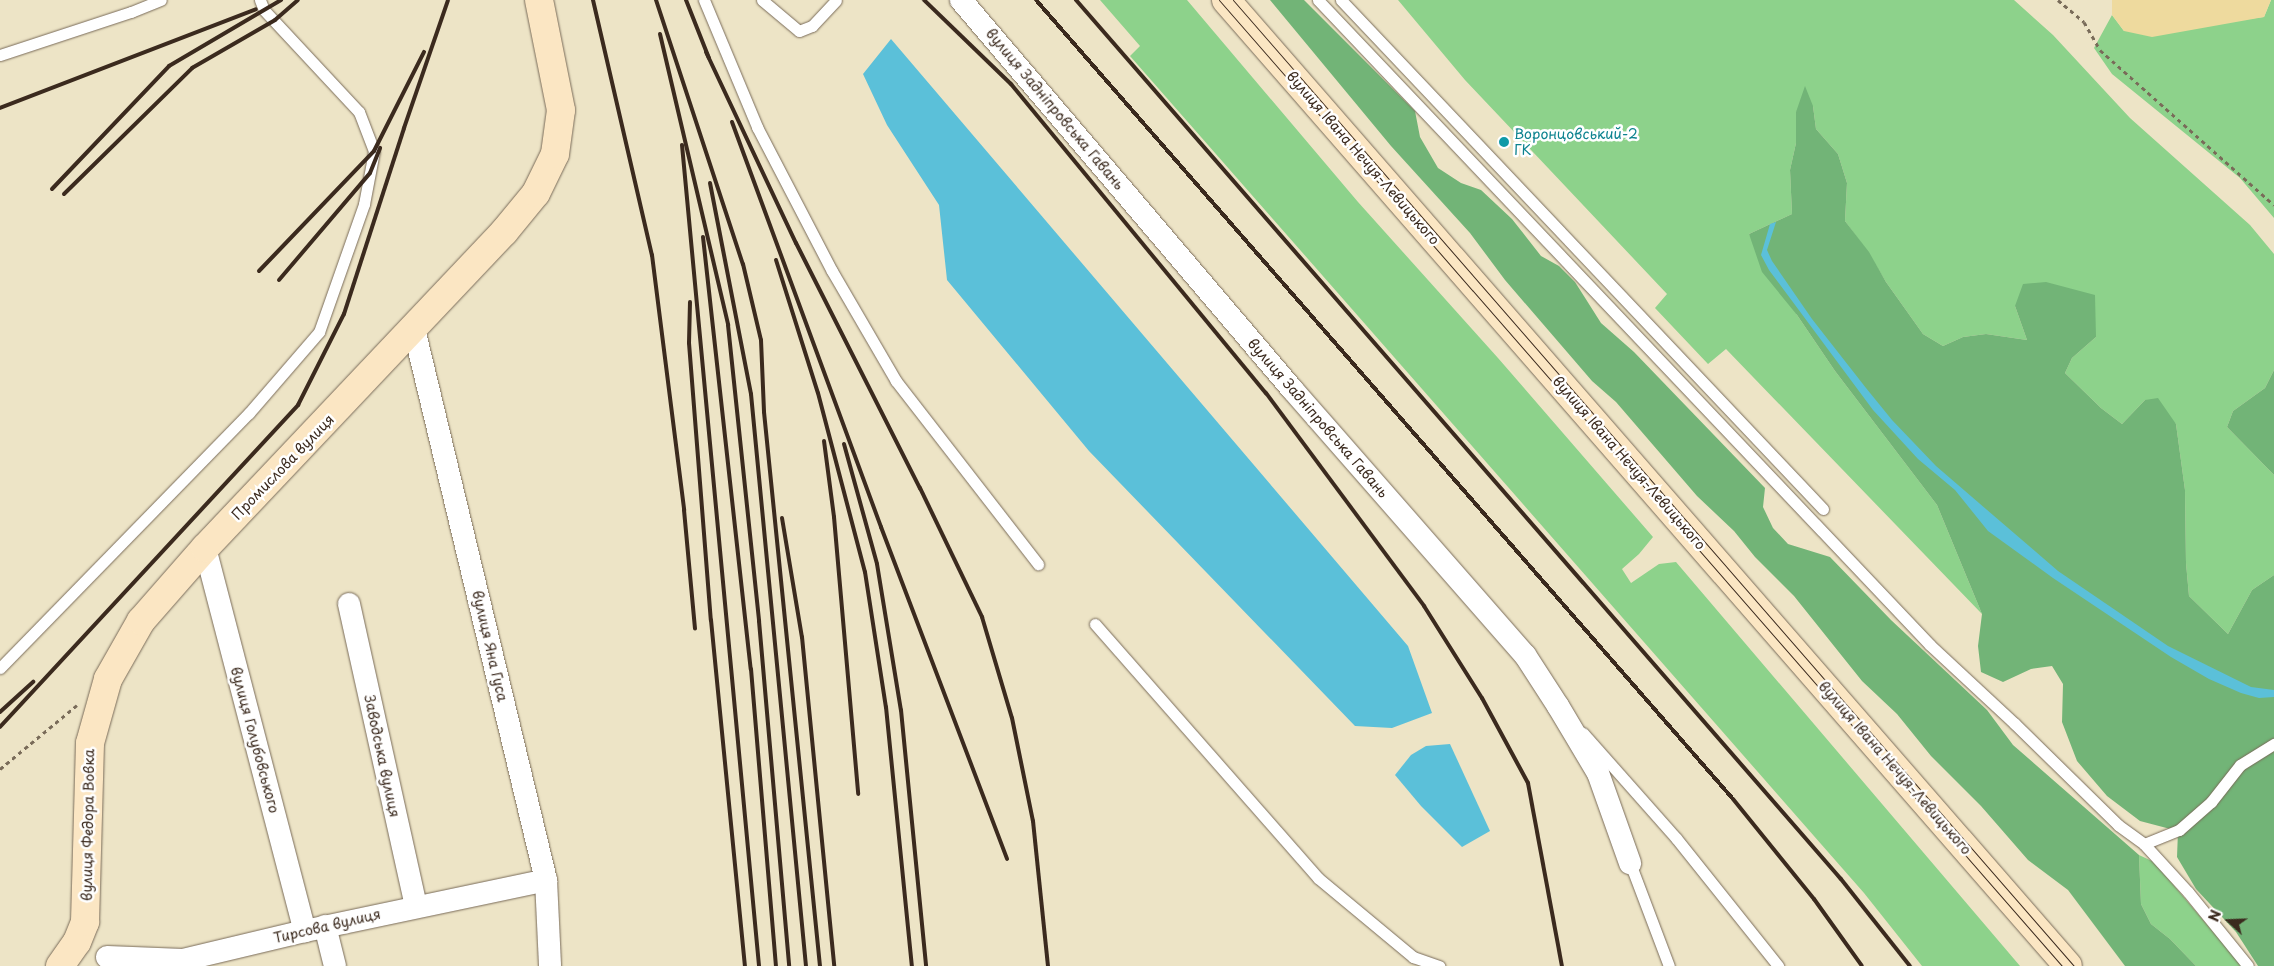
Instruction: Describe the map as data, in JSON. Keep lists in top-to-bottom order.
{
  "streets": {
    "main road": ["вулиця Івана Нечуя-Левицького", "Промислова вулиця", "вулиця Федора Вовка"],
    "street": [
      "вулиця Задніпровська Гавань",
      "вулиця Яна Гуса",
      "вулиця Голубовського",
      "Заводська вулиця",
      "Тирсова вулиця"
    ]
  },
  "crossings": [
    ["Промислова вулиця", "вулиця Яна Гуса"],
    ["Промислова вулиця", "вулиця Голубовського"],
    ["Промислова вулиця", "вулиця Федора Вовка"],
    ["вулиця Яна Гуса", "Тирсова вулиця"],
    ["вулиця Голубовського", "Тирсова вулиця"],
    ["Заводська вулиця", "Тирсова вулиця"]
  ],
  "places": ["Воронцовський-2 ГК"],
  "north": "left"
}
